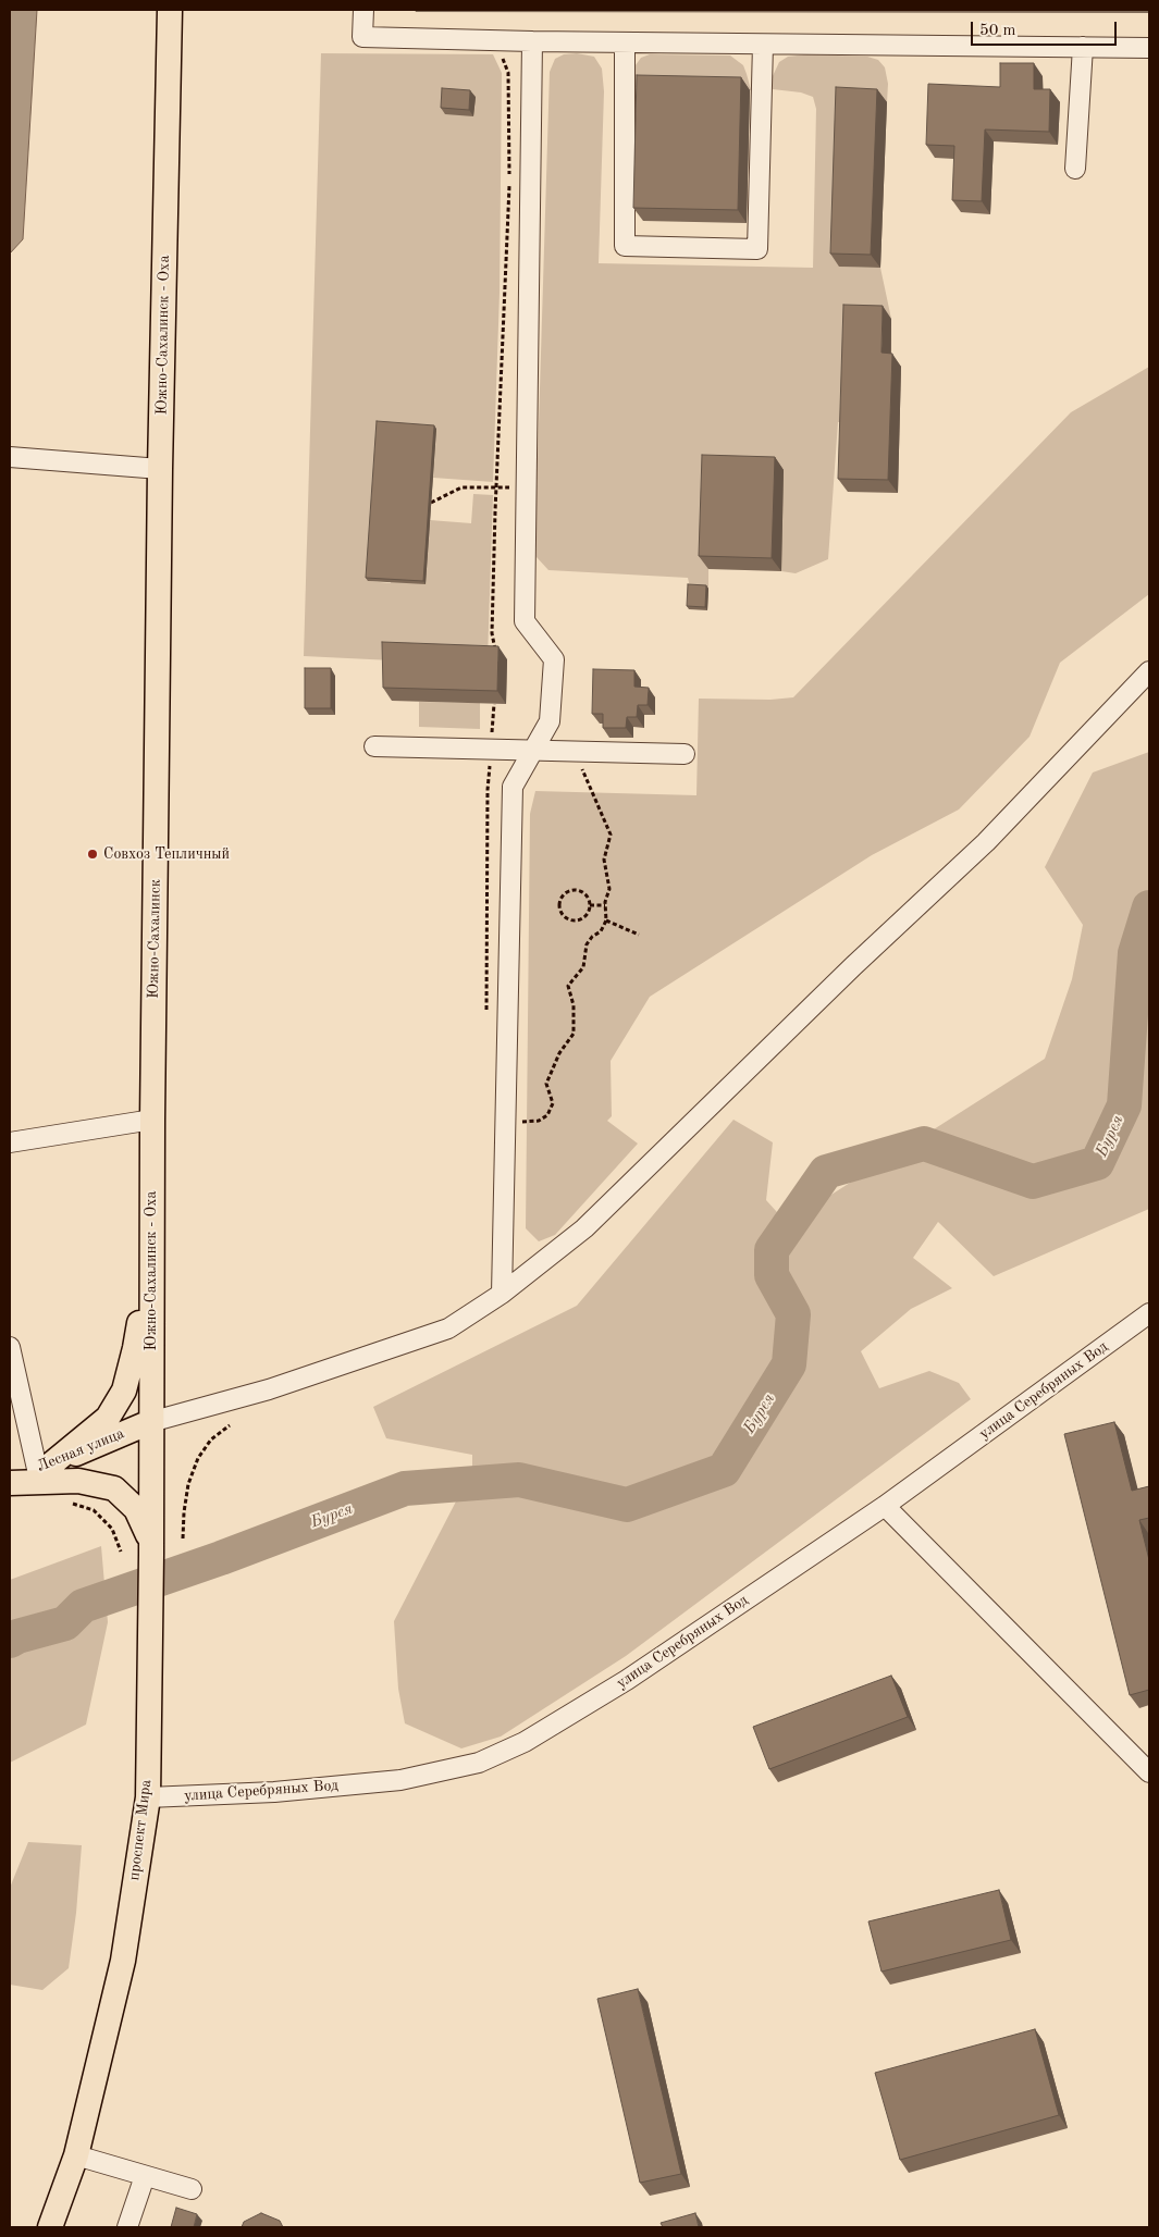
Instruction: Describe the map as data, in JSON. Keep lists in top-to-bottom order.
{
  "streets": {
    "main road": [
      "Южно-Сахалинск - Оха",
      "Южно-Сахалинск",
      "Лесная улица",
      "проспект Мира"
    ],
    "street": ["улица Серебряных Вод"]
  },
  "crossings": [
    ["Южно-Сахалинск - Оха", "Южно-Сахалинск"],
    ["Южно-Сахалинск - Оха", "Лесная улица"],
    ["Южно-Сахалинск - Оха", "проспект Мира"],
    ["улица Серебряных Вод", "проспект Мира"],
    ["Лесная улица", "проспект Мира"]
  ],
  "water": ["Бурея"],
  "places": ["Совхоз Тепличный"],
  "scale_bar": "50 m"
}
